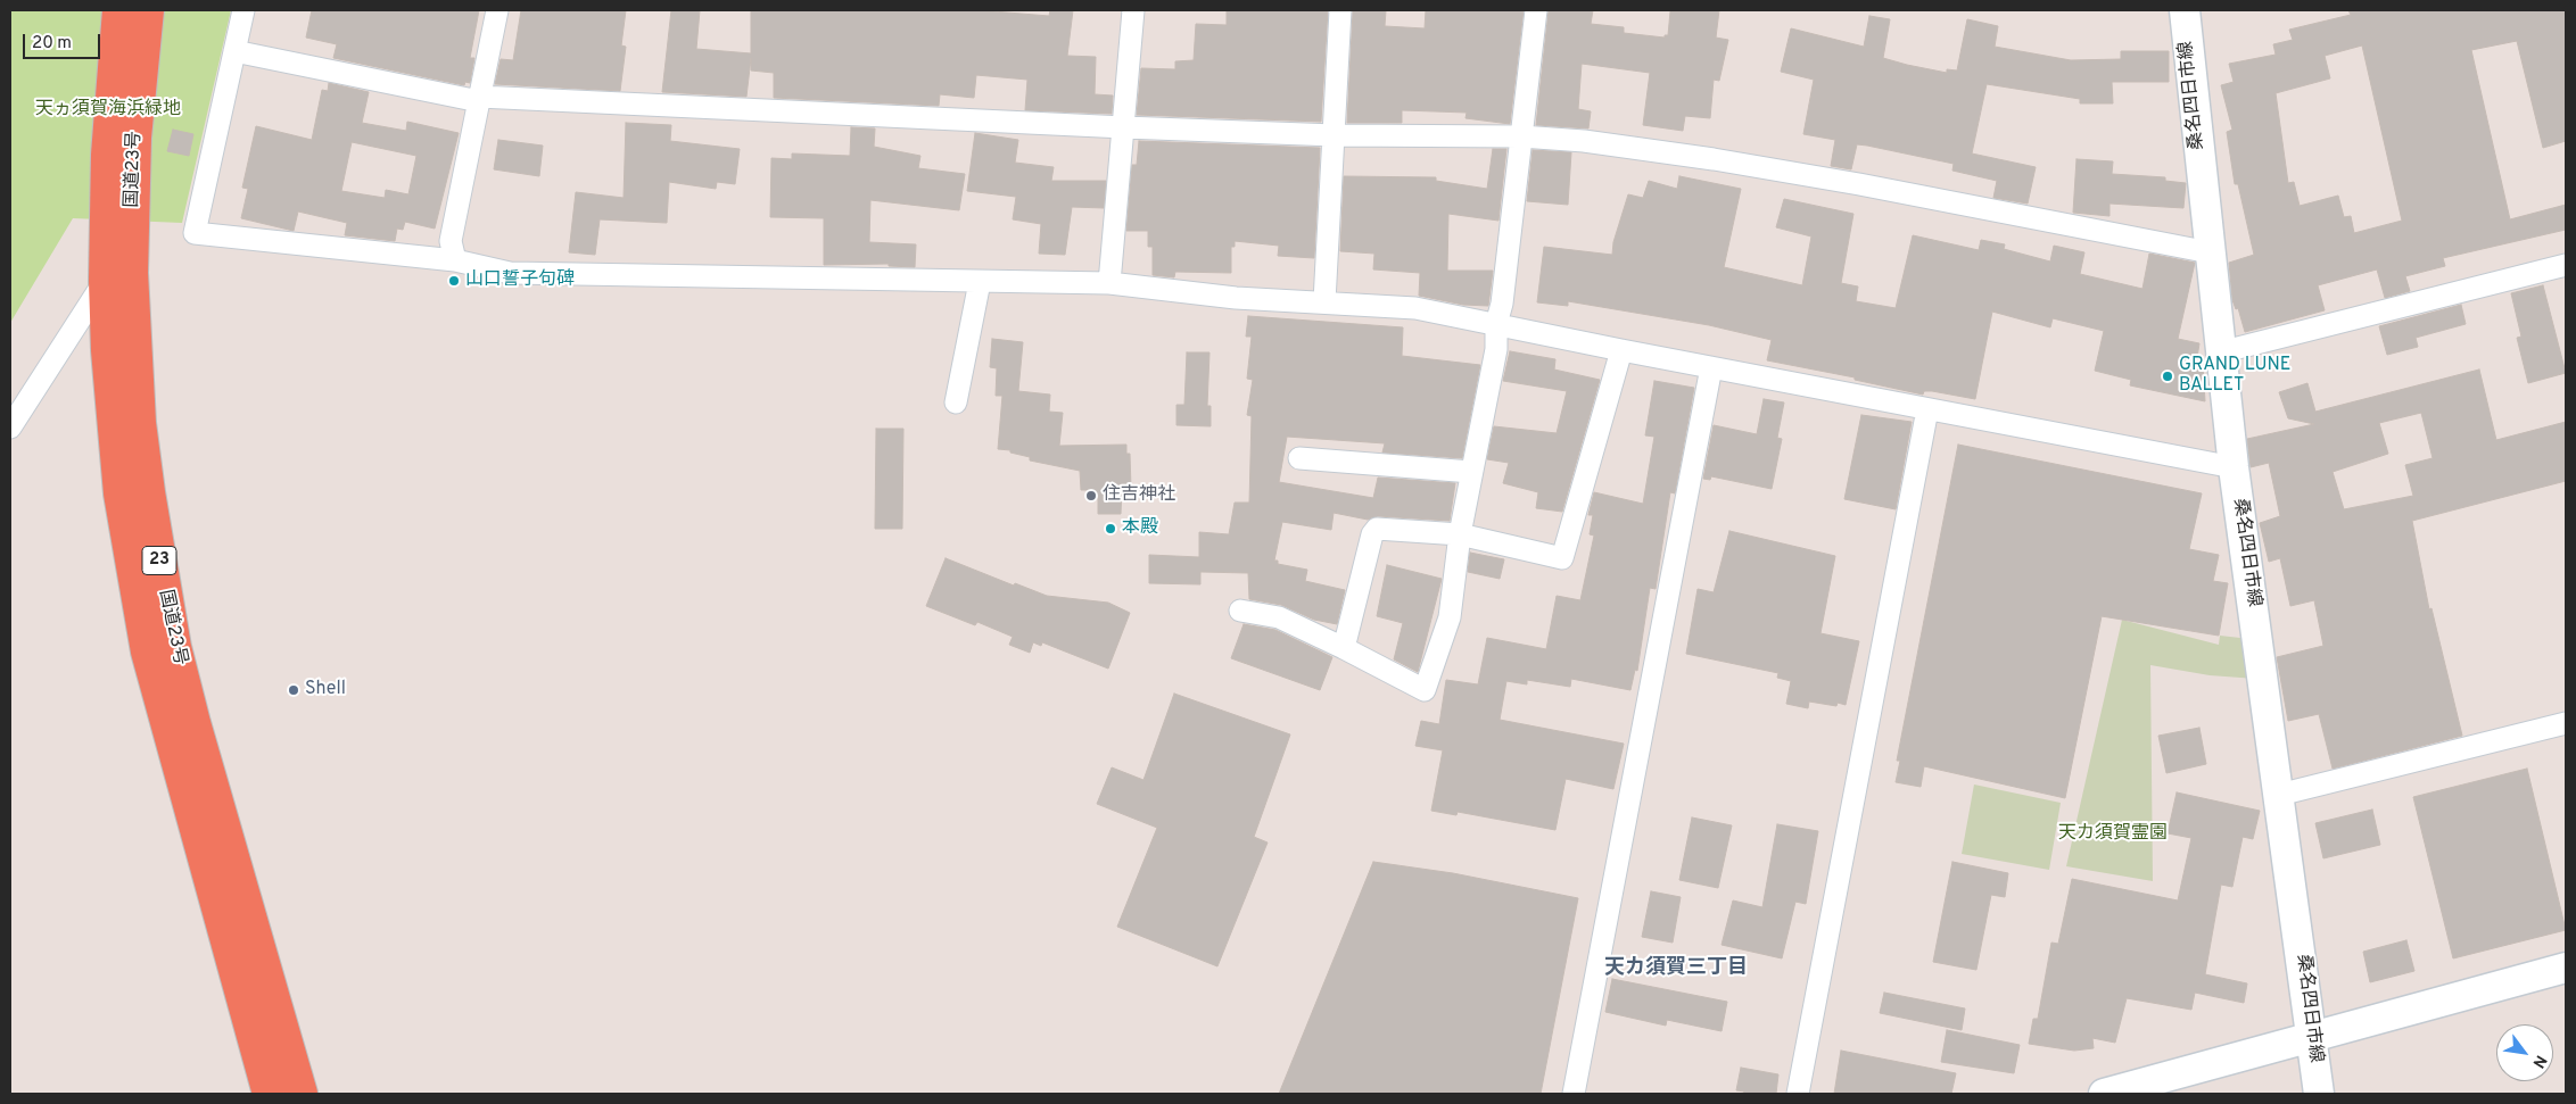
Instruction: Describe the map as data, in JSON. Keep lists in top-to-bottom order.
{
  "streets": {
    "highway": ["国道23号", "23"],
    "main road": ["桑名四日市線"]
  },
  "districts": ["天カ須賀三丁目"],
  "parks": ["天ヵ須賀海浜緑地", "天カ須賀霊園"],
  "places": [
    "山口誓子句碑",
    "GRAND LUNE BALLET",
    "住吉神社",
    "本殿",
    "Shell"
  ],
  "scale_bar": "20 m",
  "north": "bottom right"
}
